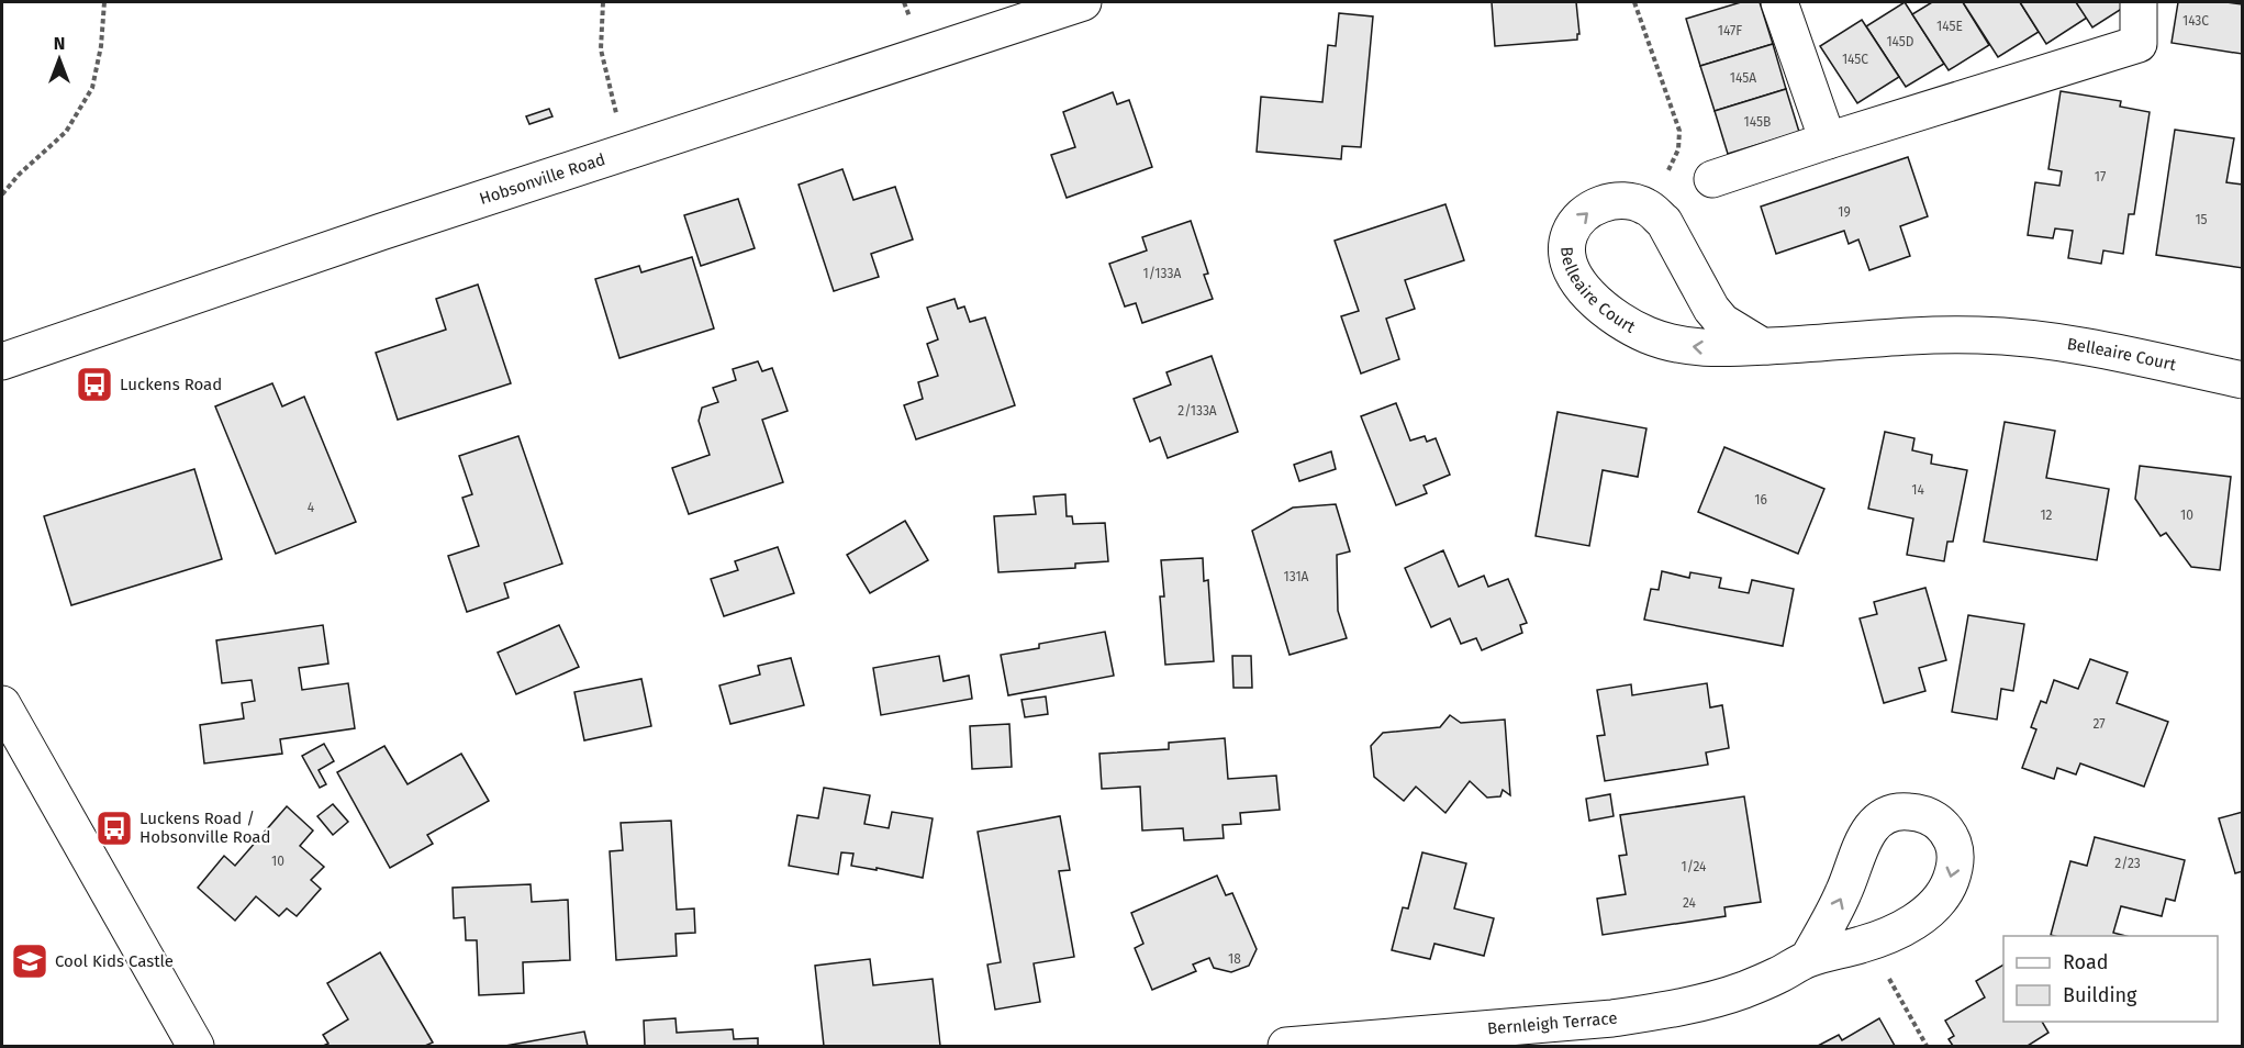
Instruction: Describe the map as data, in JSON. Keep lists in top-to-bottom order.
{
  "streets": {
    "street": ["Hobsonville Road", "Belleaire Court", "Bernleigh Terrace"]
  },
  "places": {
    "bus stop": ["Luckens Road", "Luckens Road / Hobsonville Road"],
    "school or university": ["Cool Kids Castle"]
  },
  "house_numbers": [
    "143C",
    "145E",
    "147F",
    "145D",
    "145C",
    "145A",
    "145B",
    "17",
    "19",
    "15",
    "1/133A",
    "2/133A",
    "14",
    "16",
    "4",
    "12",
    "10",
    "131A",
    "27",
    "10",
    "2/23",
    "1/24",
    "24",
    "18"
  ],
  "legend": ["Road", "Building"],
  "north": "top"
}
